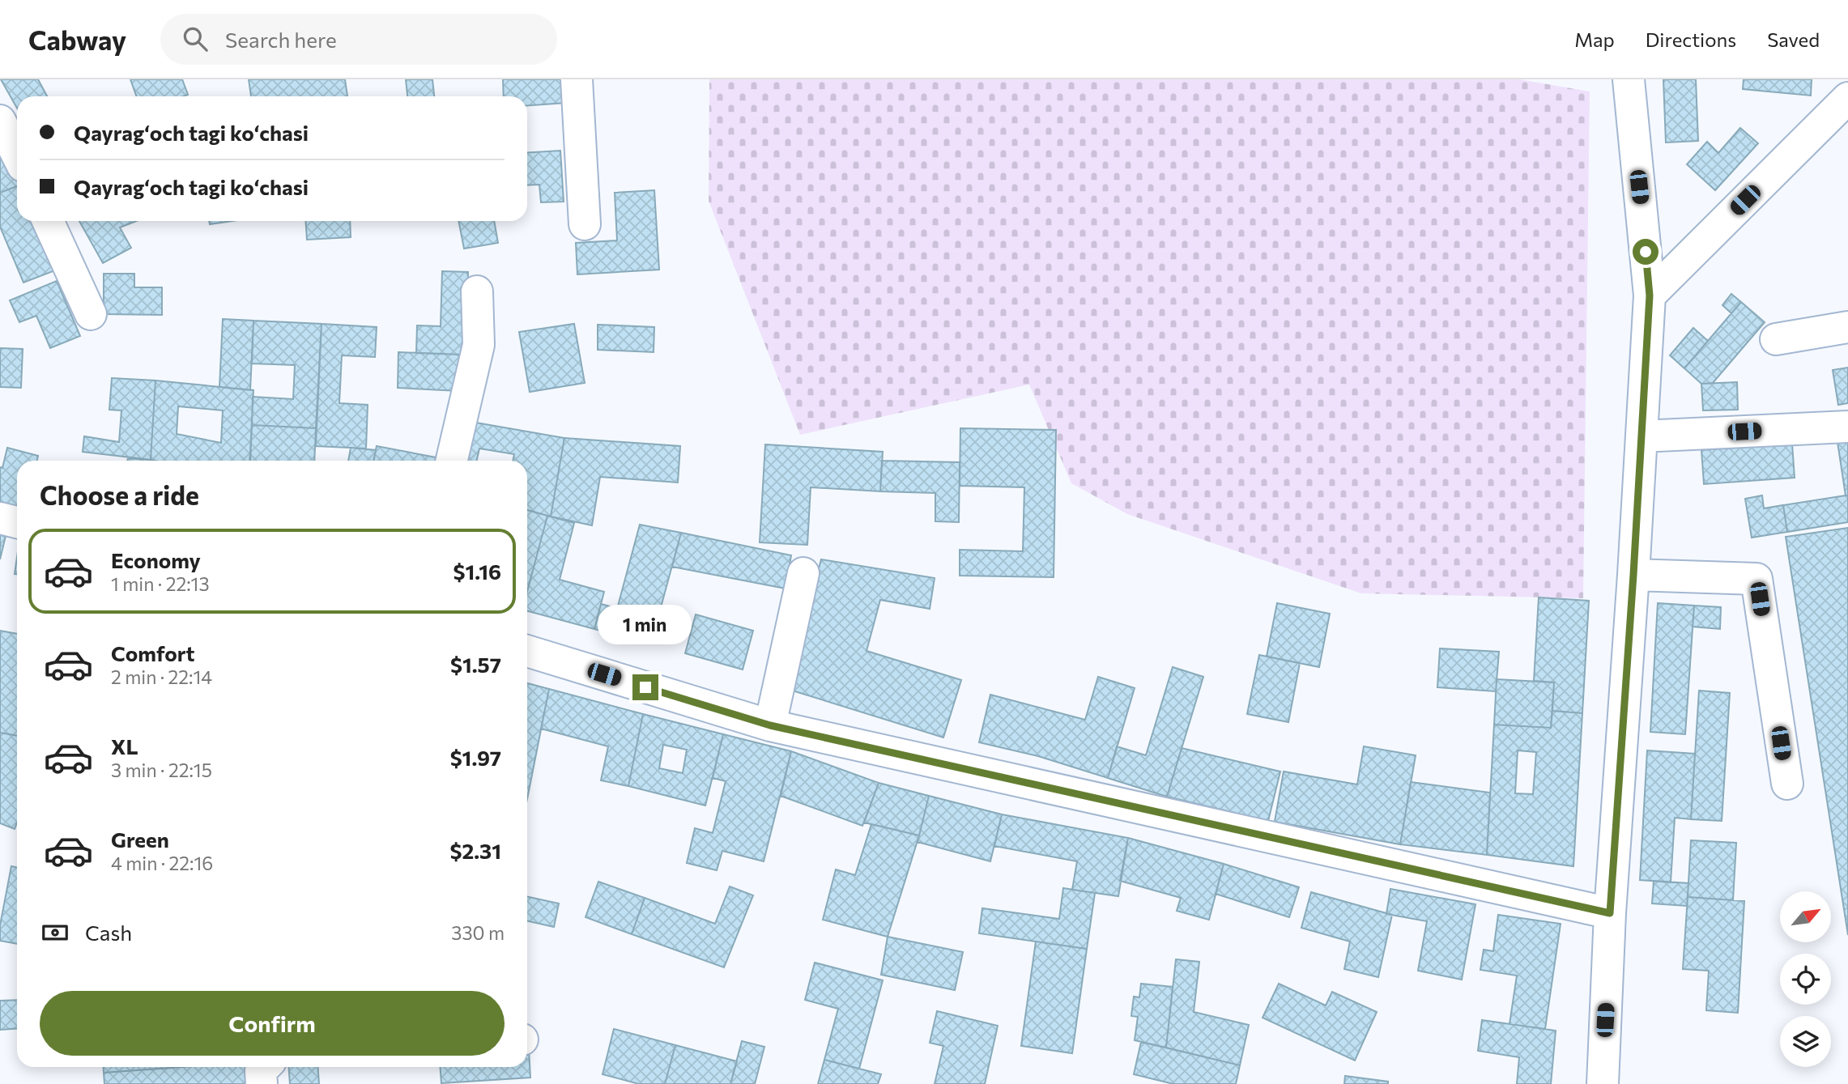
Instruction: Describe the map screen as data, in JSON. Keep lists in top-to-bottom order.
{
  "north": "top right",
  "page": {
    "header": "Cabway",
    "search": "Search here",
    "nav": ["Map", "Directions", "Saved"],
    "banner": ["Qayragʻoch tagi koʻchasi", "Qayragʻoch tagi koʻchasi"],
    "heading": "Choose a ride",
    "list": [
      {
        "name": "Economy",
        "note": "1 min · 22:13",
        "value": "$1.16"
      },
      {
        "name": "Comfort",
        "note": "2 min · 22:14",
        "value": "$1.57"
      },
      {
        "name": "XL",
        "note": "3 min · 22:15",
        "value": "$1.97"
      },
      {
        "name": "Green",
        "note": "4 min · 22:16",
        "value": "$2.31"
      }
    ],
    "bubble": "1 min",
    "pay": ["Cash", "330 m"],
    "buttons": "Confirm"
  }
}
